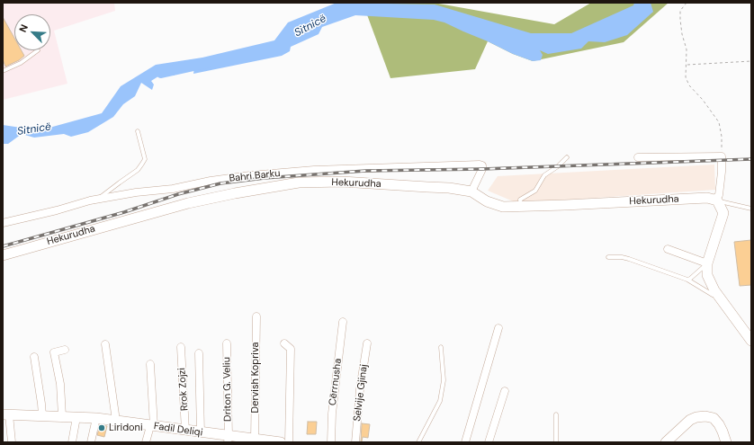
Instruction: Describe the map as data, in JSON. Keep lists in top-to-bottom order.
{
  "streets": {
    "main road": ["Hekurudha", "Fadil Deliqi"],
    "street": [
      "Bahri Barku",
      "Dervish Kopriva",
      "Cërrnusha",
      "Rrok Zojzi",
      "Driton G. Veliu",
      "Selvije Gjinaj"
    ]
  },
  "crossings": [
    ["Bahri Barku", "Hekurudha"],
    ["Dervish Kopriva", "Fadil Deliqi"],
    ["Rrok Zojzi", "Fadil Deliqi"],
    ["Driton G. Veliu", "Fadil Deliqi"]
  ],
  "water": ["Sitnicë"],
  "places": ["Liridoni"],
  "north": "top left"
}
